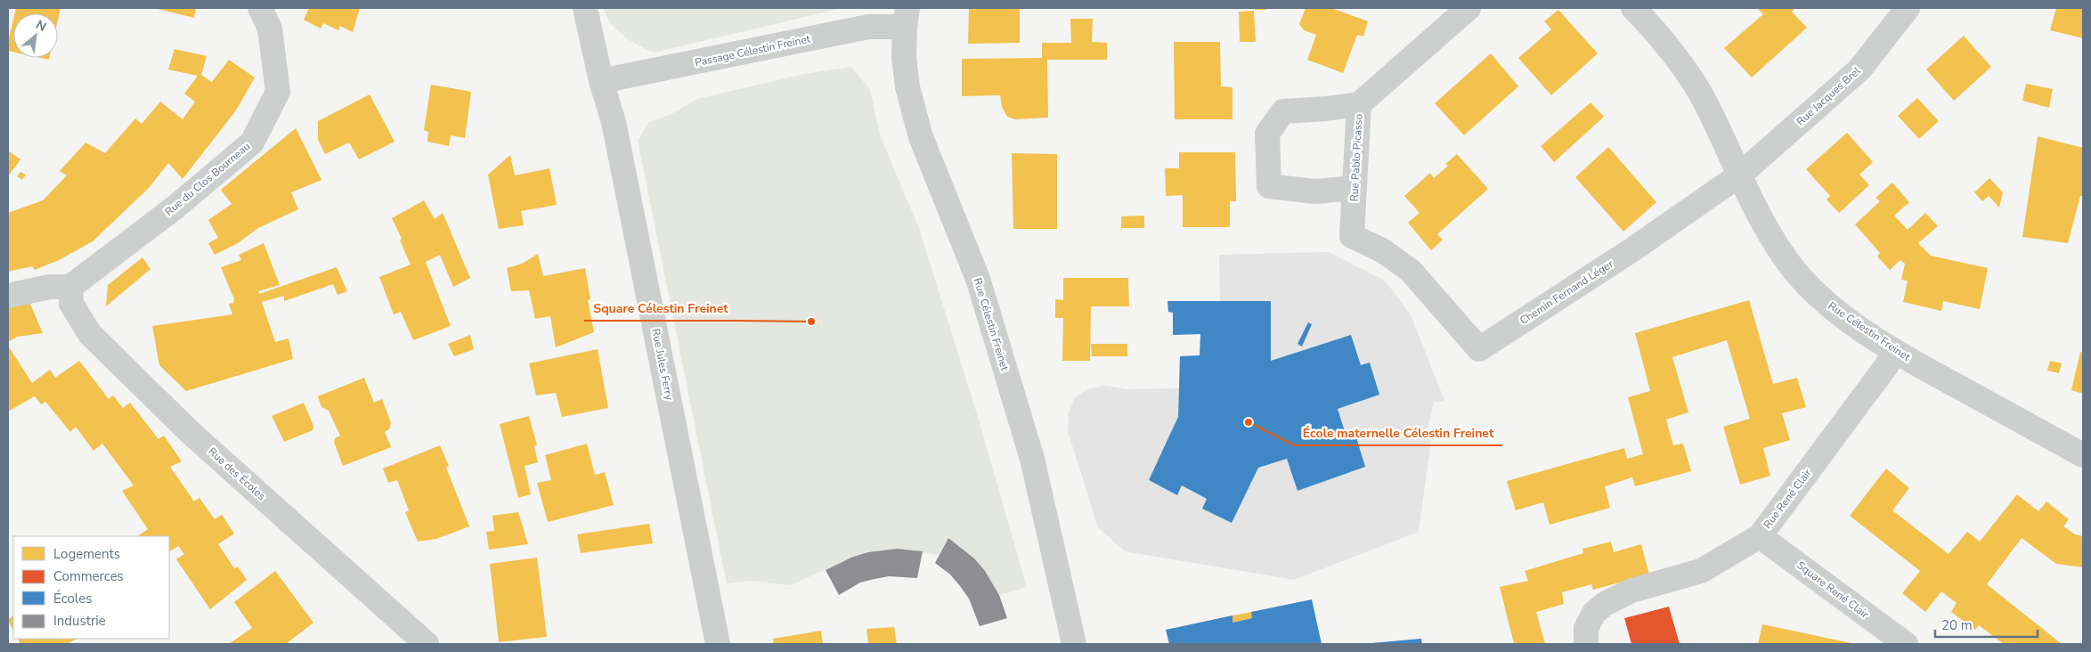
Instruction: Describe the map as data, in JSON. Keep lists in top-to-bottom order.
{
  "streets": {
    "street": [
      "Passage Célestin Freinet",
      "Rue Jacques Brel",
      "Rue Pablo Picasso",
      "Rue du Clos Bourneau",
      "Chemin Fernand Léger",
      "Rue Célestin Freinet",
      "Rue Jules Ferry",
      "Rue des Écoles",
      "Rue René Clair",
      "Square René Clair"
    ]
  },
  "crossings": [
    ["Passage Célestin Freinet", "Rue Célestin Freinet"],
    ["Passage Célestin Freinet", "Rue Jules Ferry"],
    ["Rue Jacques Brel", "Chemin Fernand Léger"],
    ["Rue Jacques Brel", "Rue Célestin Freinet"],
    ["Rue Pablo Picasso", "Chemin Fernand Léger"],
    ["Rue du Clos Bourneau", "Rue des Écoles"],
    ["Chemin Fernand Léger", "Rue Célestin Freinet"],
    ["Rue Célestin Freinet", "Rue René Clair"],
    ["Rue René Clair", "Square René Clair"]
  ],
  "places": ["Square Célestin Freinet", "École maternelle Célestin Freinet"],
  "legend": [
    "Logements",
    "Commerces",
    "Écoles",
    "Industrie"
  ],
  "scale_bar": "20 m",
  "north": "top right"
}
